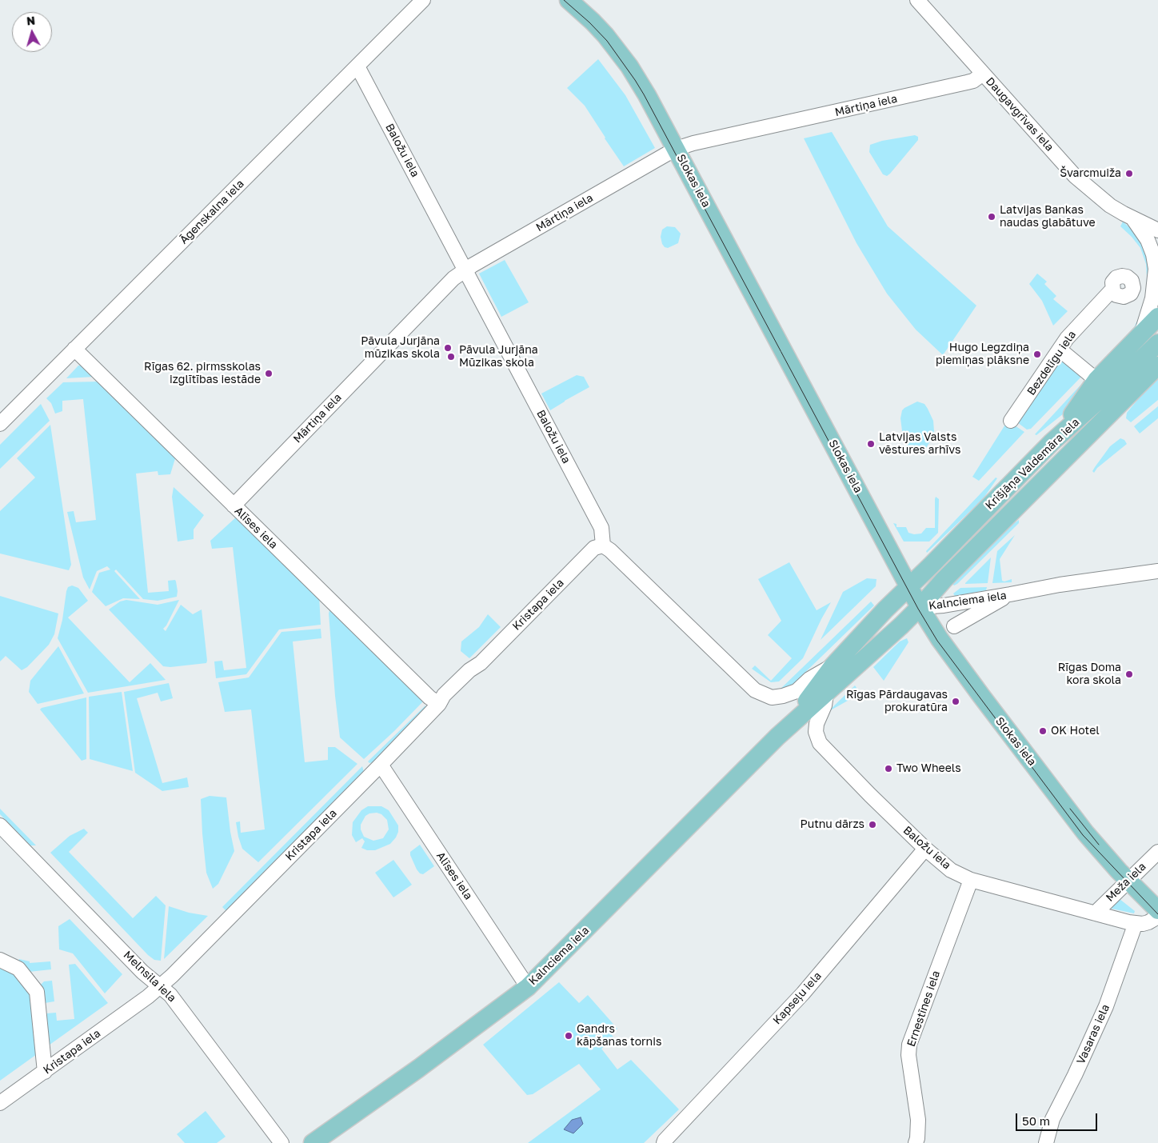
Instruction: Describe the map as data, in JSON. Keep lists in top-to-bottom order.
{
  "streets": {
    "main road": ["Slokas iela", "Krišjāņa Valdemāra iela", "Kalnciema iela"],
    "street": [
      "Mārtiņa iela",
      "Daugavgrīvas iela",
      "Baložu iela",
      "Āgenskalna iela",
      "Bezdelīgu iela",
      "Alīses iela",
      "Kristapa iela",
      "Meža iela",
      "Melnsila iela",
      "Kapseļu iela",
      "Ernestīnes iela",
      "Vasaras iela"
    ]
  },
  "crossings": [
    ["Mārtiņa iela", "Daugavgrīvas iela"],
    ["Mārtiņa iela", "Baložu iela"],
    ["Mārtiņa iela", "Slokas iela"],
    ["Mārtiņa iela", "Alīses iela"],
    ["Baložu iela", "Āgenskalna iela"],
    ["Baložu iela", "Kalnciema iela"],
    ["Baložu iela", "Kristapa iela"],
    ["Baložu iela", "Meža iela"],
    ["Baložu iela", "Kapseļu iela"],
    ["Baložu iela", "Ernestīnes iela"],
    ["Baložu iela", "Vasaras iela"],
    ["Slokas iela", "Krišjāņa Valdemāra iela"],
    ["Slokas iela", "Kalnciema iela"],
    ["Slokas iela", "Meža iela"],
    ["Āgenskalna iela", "Alīses iela"],
    ["Krišjāņa Valdemāra iela", "Kalnciema iela"],
    ["Alīses iela", "Kalnciema iela"],
    ["Alīses iela", "Kristapa iela"],
    ["Kristapa iela", "Melnsila iela"]
  ],
  "places": [
    "Švarcmuiža",
    "Latvijas Bankas naudas glabātuve",
    "Pāvula Jurjāna mūzikas skola",
    "Hugo Legzdiņa piemiņas plāksne",
    "Pāvula Jurjāna Mūzikas skola",
    "Rīgas 62. pirmsskolas izglītības iestāde",
    "Latvijas Valsts vēstures arhīvs",
    "Rīgas Doma kora skola",
    "Rīgas Pārdaugavas prokuratūra",
    "OK Hotel",
    "Two Wheels",
    "Putnu dārzs",
    "Gandrs kāpšanas tornis"
  ],
  "scale_bar": "50 m",
  "north": "top"
}
